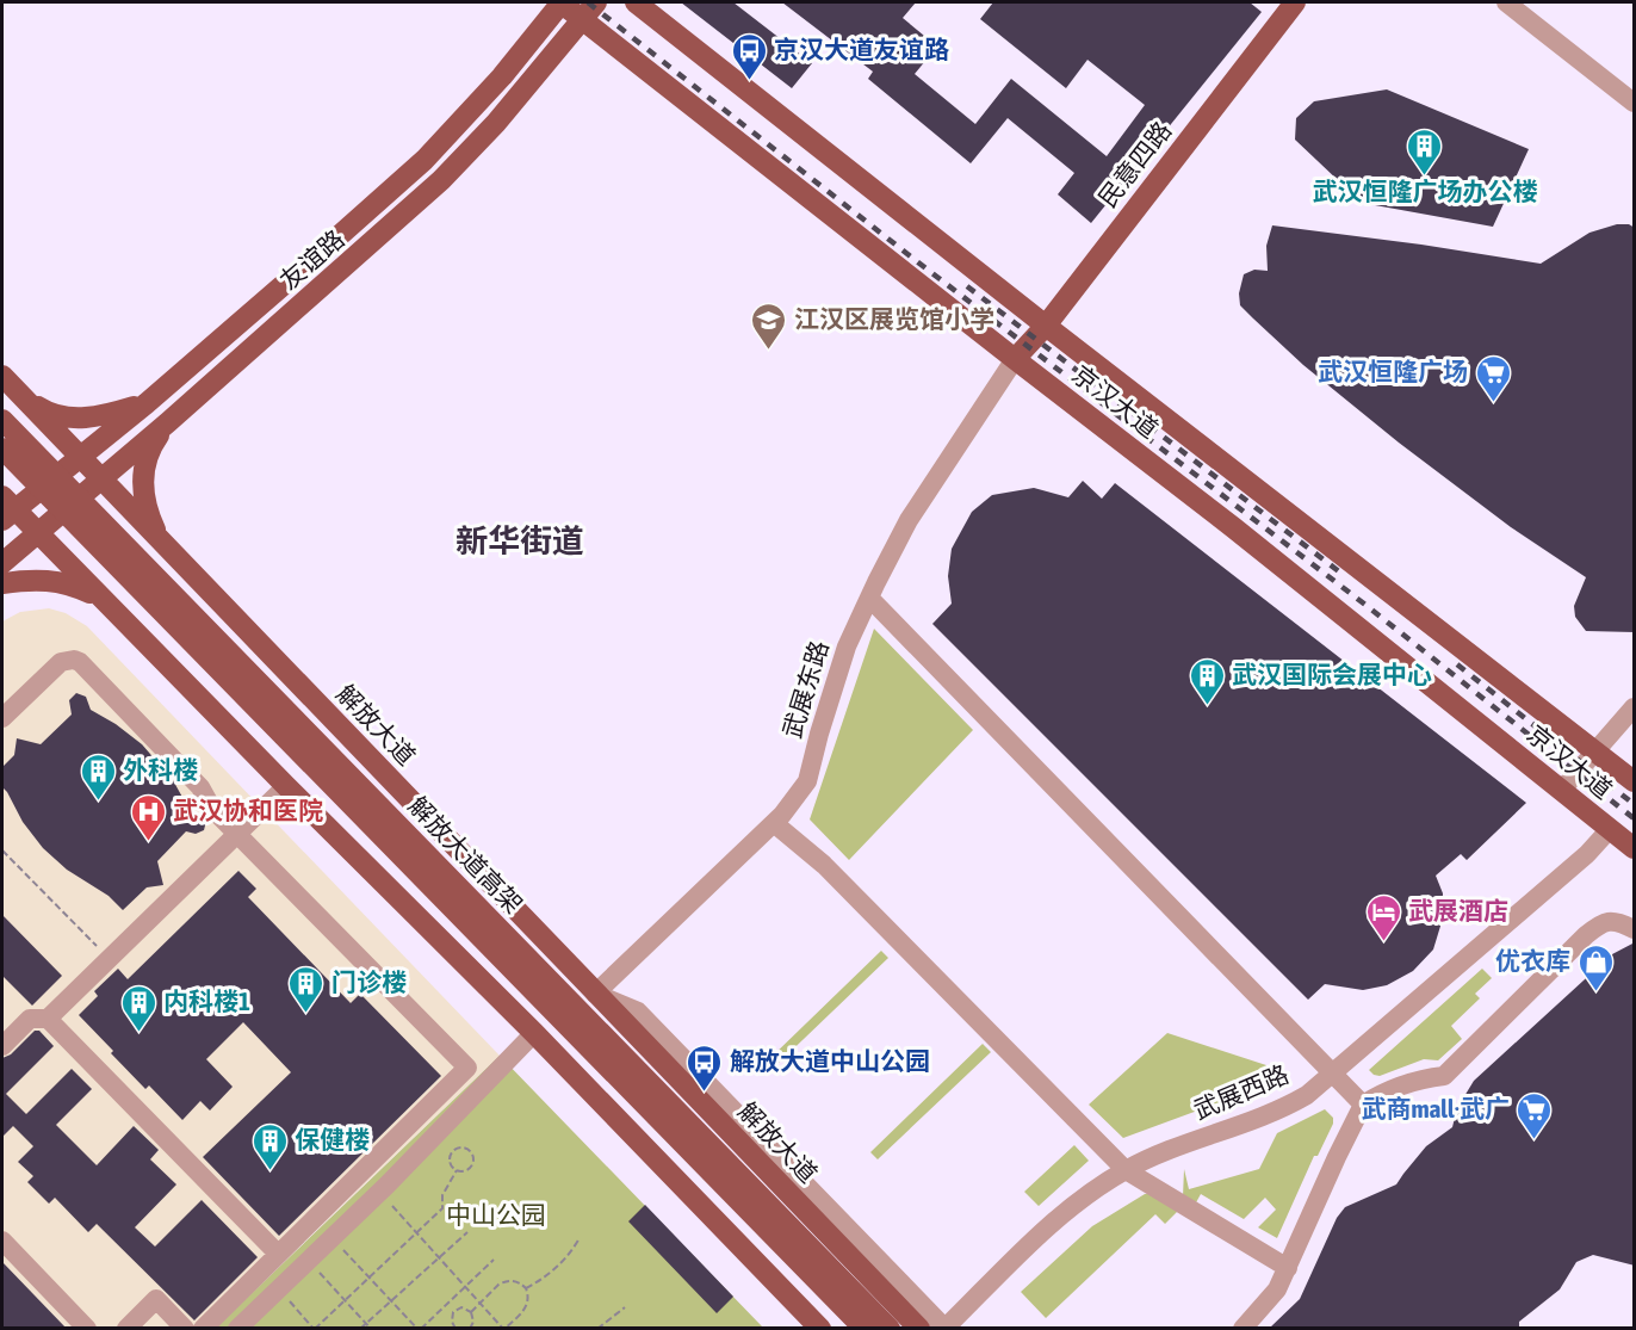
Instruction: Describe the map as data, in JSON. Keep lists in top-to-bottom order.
{
  "streets": {
    "main road": [
      "民意四路",
      "友谊路",
      "京汉大道",
      "解放大道",
      "解放大道高架"
    ],
    "street": ["武展东路", "武展西路"]
  },
  "crossings": [
    ["民意四路", "京汉大道"],
    ["民意四路", "武展东路"],
    ["友谊路", "京汉大道"],
    ["友谊路", "解放大道"],
    ["京汉大道", "武展东路"],
    ["京汉大道", "武展西路"],
    ["武展东路", "解放大道"]
  ],
  "districts": ["新华街道"],
  "parks": ["中山公园"],
  "places": {
    "bus stop": ["京汉大道友谊路", "解放大道中山公园"],
    "building": [
      "武汉恒隆广场办公楼",
      "武汉国际会展中心",
      "外科楼",
      "门诊楼",
      "内科楼1",
      "保健楼"
    ],
    "school or university": ["江汉区展览馆小学"],
    "supermarket": ["武汉恒隆广场", "武商mall·武广"],
    "hospital": ["武汉协和医院"],
    "hotel": ["武展酒店"],
    "shop": ["优衣库"]
  }
}
